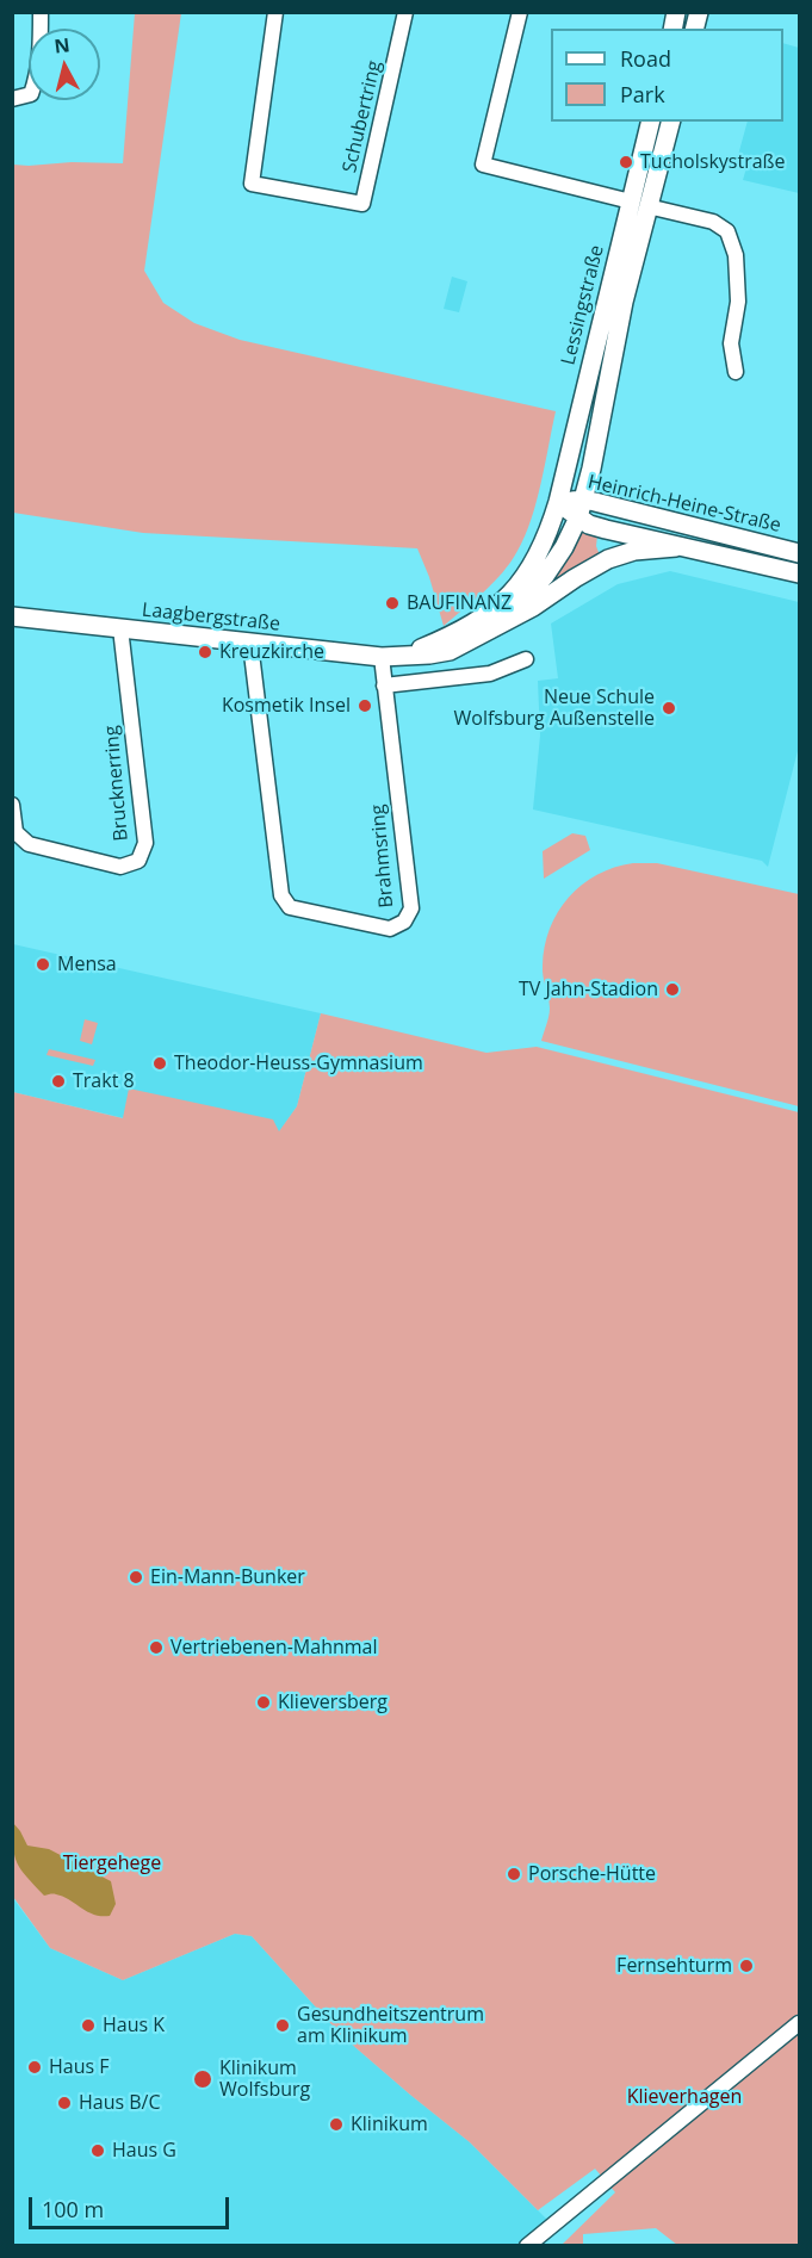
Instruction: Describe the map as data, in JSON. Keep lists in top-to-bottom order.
{
  "streets": {
    "street": [
      "Schubertring",
      "Lessingstraße",
      "Heinrich-Heine-Straße",
      "Laagbergstraße",
      "Brucknerring",
      "Brahmsring"
    ]
  },
  "crossings": [
    ["Lessingstraße", "Heinrich-Heine-Straße"],
    ["Lessingstraße", "Laagbergstraße"],
    ["Heinrich-Heine-Straße", "Laagbergstraße"],
    ["Laagbergstraße", "Brucknerring"],
    ["Laagbergstraße", "Brahmsring"]
  ],
  "parks": ["Tiergehege", "Klieverhagen"],
  "places": [
    "Tucholskystraße",
    "BAUFINANZ",
    "Kreuzkirche",
    "Kosmetik Insel",
    "Neue Schule Wolfsburg Außenstelle",
    "Mensa",
    "TV Jahn-Stadion",
    "Theodor-Heuss-Gymnasium",
    "Trakt 8",
    "Ein-Mann-Bunker",
    "Vertriebenen-Mahnmal",
    "Klieversberg",
    "Porsche-Hütte",
    "Fernsehturm",
    "Haus K",
    "Gesundheitszentrum am Klinikum",
    "Haus F",
    "Klinikum Wolfsburg",
    "Haus B/C",
    "Klinikum",
    "Haus G"
  ],
  "legend": ["Road", "Park"],
  "scale_bar": "100 m",
  "north": "top"
}
